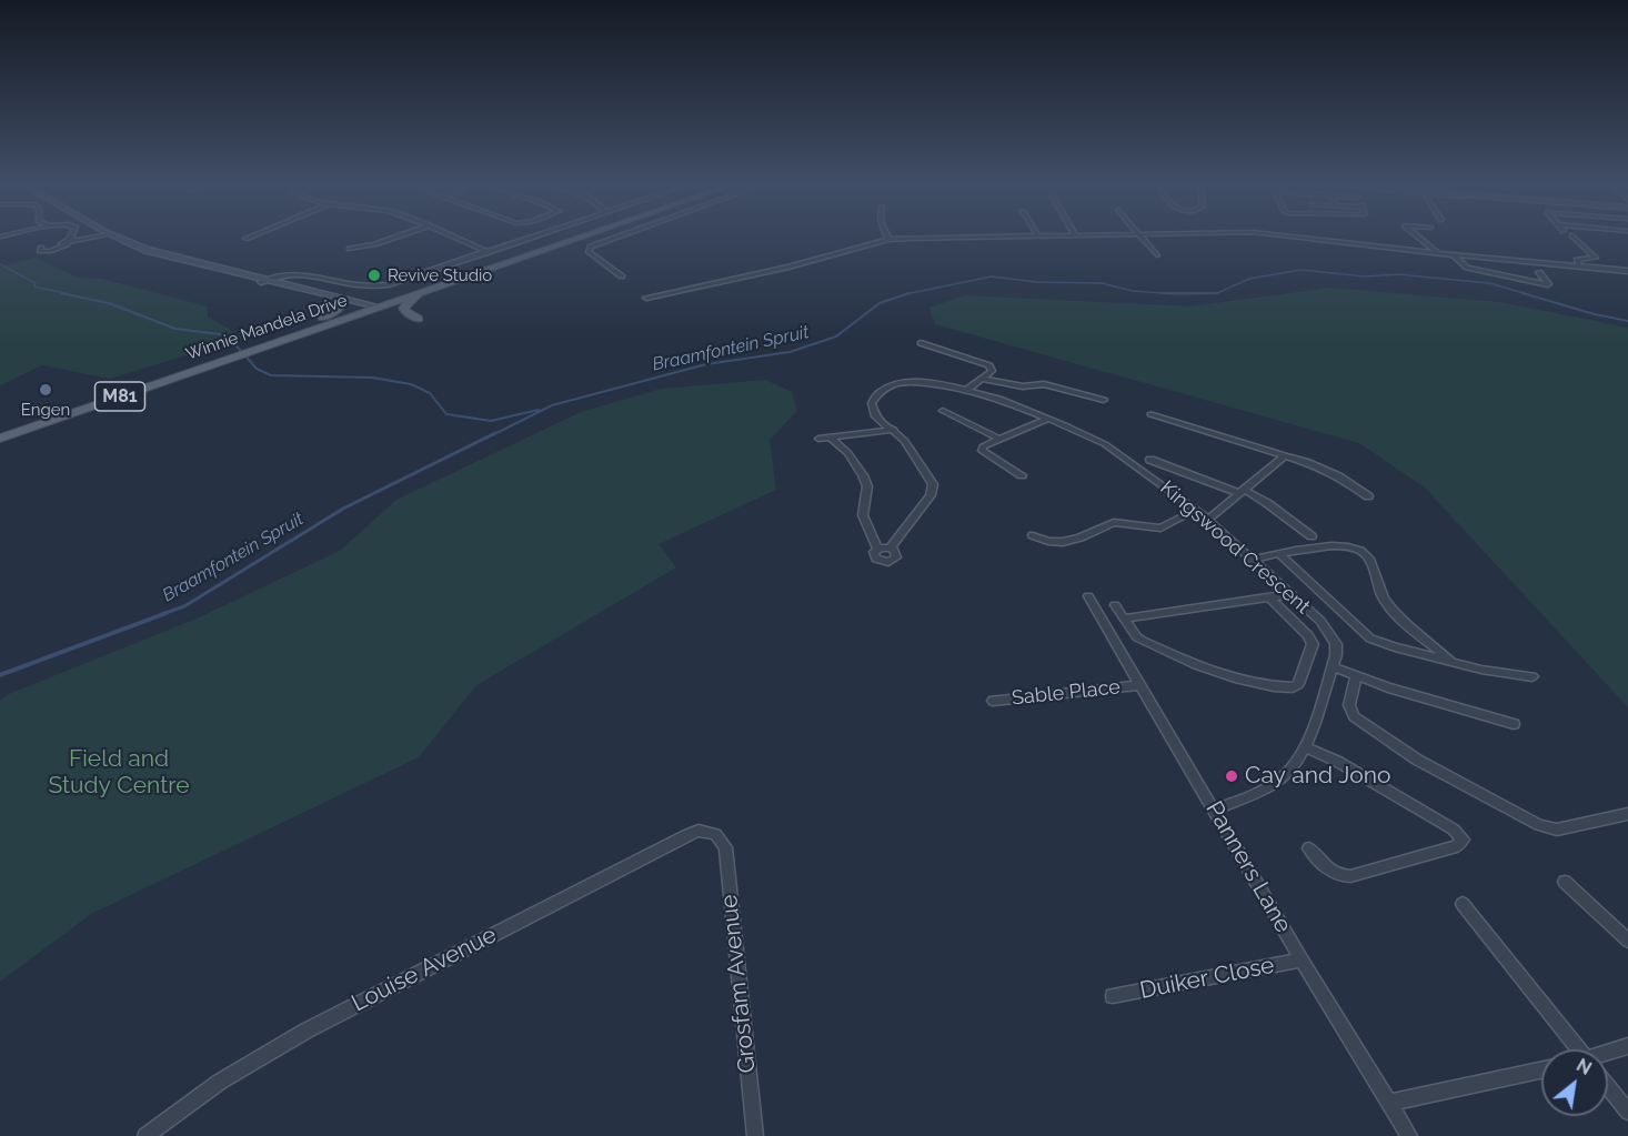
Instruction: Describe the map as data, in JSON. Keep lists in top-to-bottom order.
{
  "streets": {
    "main road": ["Winnie Mandela Drive", "M81"],
    "street": [
      "Kingswood Crescent",
      "Sable Place",
      "Panners Lane",
      "Louise Avenue",
      "Duiker Close",
      "Grosfam Avenue"
    ]
  },
  "crossings": [
    ["Kingswood Crescent", "Panners Lane"],
    ["Sable Place", "Panners Lane"],
    ["Panners Lane", "Duiker Close"],
    ["Louise Avenue", "Grosfam Avenue"]
  ],
  "water": ["Braamfontein Spruit"],
  "parks": ["Field and Study Centre"],
  "places": ["Revive Studio", "Engen", "Cay and Jono"],
  "north": "top right"
}
